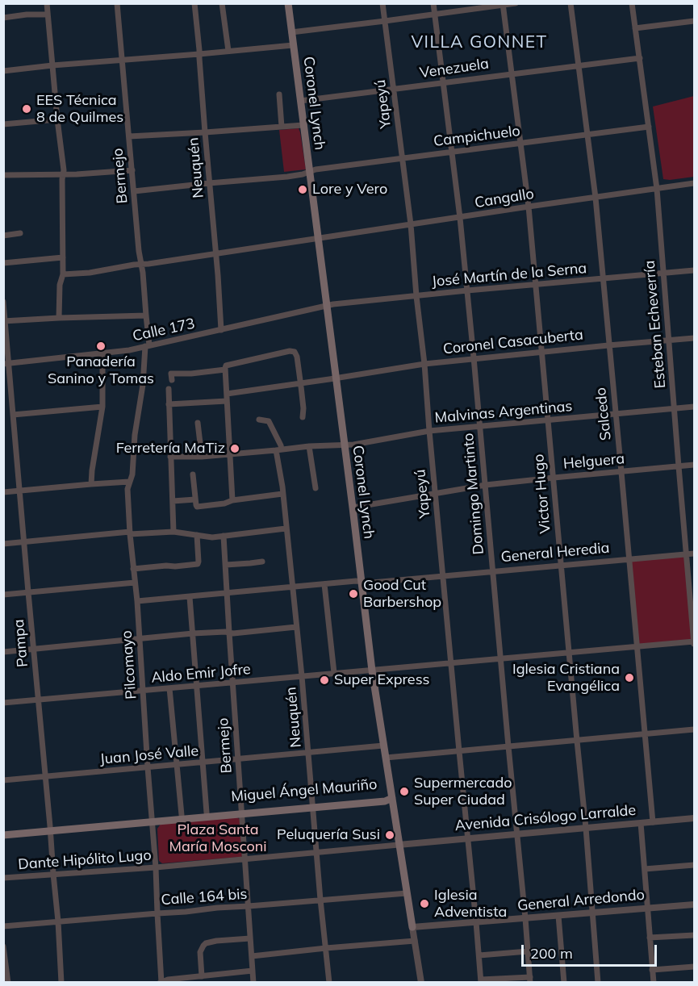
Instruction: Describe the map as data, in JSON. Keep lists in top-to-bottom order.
{
  "streets": {
    "main road": ["Coronel Lynch", "Miguel Ángel Mauriño"],
    "street": [
      "Venezuela",
      "Yapeyú",
      "Campichuelo",
      "Neuquén",
      "Bermejo",
      "Cangallo",
      "José Martín de la Serna",
      "Esteban Echeverría",
      "Calle 173",
      "Coronel Casacuberta",
      "Malvinas Argentinas",
      "Salcedo",
      "Helguera",
      "Domingo Martinto",
      "Victor Hugo",
      "General Heredia",
      "Pampa",
      "Pilcomayo",
      "Aldo Emir Jofre",
      "Juan José Valle",
      "Avenida Crisólogo Larralde",
      "Dante Hipólito Lugo",
      "Calle 164 bis",
      "General Arredondo"
    ]
  },
  "crossings": [
    ["Venezuela", "Coronel Lynch"],
    ["Venezuela", "Yapeyú"],
    ["Venezuela", "Esteban Echeverría"],
    ["Venezuela", "Salcedo"],
    ["Venezuela", "Domingo Martinto"],
    ["Venezuela", "Victor Hugo"],
    ["Coronel Lynch", "Campichuelo"],
    ["Coronel Lynch", "Cangallo"],
    ["Coronel Lynch", "José Martín de la Serna"],
    ["Coronel Lynch", "Calle 173"],
    ["Coronel Lynch", "Coronel Casacuberta"],
    ["Coronel Lynch", "Malvinas Argentinas"],
    ["Coronel Lynch", "Helguera"],
    ["Coronel Lynch", "General Heredia"],
    ["Coronel Lynch", "Aldo Emir Jofre"],
    ["Coronel Lynch", "Juan José Valle"],
    ["Coronel Lynch", "Miguel Ángel Mauriño"],
    ["Coronel Lynch", "Avenida Crisólogo Larralde"],
    ["Coronel Lynch", "Dante Hipólito Lugo"],
    ["Coronel Lynch", "Calle 164 bis"],
    ["Coronel Lynch", "General Arredondo"],
    ["Yapeyú", "Campichuelo"],
    ["Yapeyú", "Cangallo"],
    ["Yapeyú", "José Martín de la Serna"],
    ["Yapeyú", "Coronel Casacuberta"],
    ["Yapeyú", "Malvinas Argentinas"],
    ["Yapeyú", "Helguera"],
    ["Yapeyú", "General Heredia"],
    ["Yapeyú", "Aldo Emir Jofre"],
    ["Yapeyú", "Avenida Crisólogo Larralde"],
    ["Yapeyú", "General Arredondo"],
    ["Campichuelo", "Neuquén"],
    ["Campichuelo", "Bermejo"],
    ["Campichuelo", "Esteban Echeverría"],
    ["Campichuelo", "Salcedo"],
    ["Campichuelo", "Domingo Martinto"],
    ["Campichuelo", "Victor Hugo"],
    ["Neuquén", "Cangallo"],
    ["Neuquén", "Calle 173"],
    ["Neuquén", "Malvinas Argentinas"],
    ["Neuquén", "General Heredia"],
    ["Neuquén", "Aldo Emir Jofre"],
    ["Neuquén", "Juan José Valle"],
    ["Neuquén", "Miguel Ángel Mauriño"],
    ["Neuquén", "Dante Hipólito Lugo"],
    ["Neuquén", "Calle 164 bis"],
    ["Bermejo", "Cangallo"],
    ["Bermejo", "Calle 173"],
    ["Bermejo", "General Heredia"],
    ["Bermejo", "Pilcomayo"],
    ["Bermejo", "Aldo Emir Jofre"],
    ["Bermejo", "Juan José Valle"],
    ["Bermejo", "Miguel Ángel Mauriño"],
    ["Bermejo", "Dante Hipólito Lugo"],
    ["Bermejo", "Calle 164 bis"],
    ["Cangallo", "Esteban Echeverría"],
    ["Cangallo", "Salcedo"],
    ["Cangallo", "Domingo Martinto"],
    ["Cangallo", "Victor Hugo"],
    ["José Martín de la Serna", "Esteban Echeverría"],
    ["José Martín de la Serna", "Calle 173"],
    ["José Martín de la Serna", "Salcedo"],
    ["José Martín de la Serna", "Domingo Martinto"],
    ["José Martín de la Serna", "Victor Hugo"],
    ["Esteban Echeverría", "Coronel Casacuberta"],
    ["Esteban Echeverría", "Malvinas Argentinas"],
    ["Esteban Echeverría", "Helguera"],
    ["Esteban Echeverría", "General Heredia"],
    ["Esteban Echeverría", "Aldo Emir Jofre"],
    ["Calle 173", "Pampa"],
    ["Calle 173", "Pilcomayo"],
    ["Coronel Casacuberta", "Salcedo"],
    ["Coronel Casacuberta", "Domingo Martinto"],
    ["Coronel Casacuberta", "Victor Hugo"],
    ["Malvinas Argentinas", "Salcedo"],
    ["Malvinas Argentinas", "Domingo Martinto"],
    ["Malvinas Argentinas", "Victor Hugo"],
    ["Salcedo", "Helguera"],
    ["Salcedo", "General Heredia"],
    ["Salcedo", "Aldo Emir Jofre"],
    ["Salcedo", "Avenida Crisólogo Larralde"],
    ["Helguera", "Domingo Martinto"],
    ["Helguera", "Victor Hugo"],
    ["Domingo Martinto", "General Heredia"],
    ["Domingo Martinto", "Aldo Emir Jofre"],
    ["Domingo Martinto", "Avenida Crisólogo Larralde"],
    ["Domingo Martinto", "General Arredondo"],
    ["Victor Hugo", "General Heredia"],
    ["Victor Hugo", "Aldo Emir Jofre"],
    ["Victor Hugo", "Avenida Crisólogo Larralde"],
    ["Victor Hugo", "General Arredondo"],
    ["General Heredia", "Pilcomayo"],
    ["Pampa", "Aldo Emir Jofre"],
    ["Pampa", "Juan José Valle"],
    ["Pampa", "Miguel Ángel Mauriño"],
    ["Pampa", "Dante Hipólito Lugo"],
    ["Pampa", "Calle 164 bis"],
    ["Pilcomayo", "Aldo Emir Jofre"],
    ["Pilcomayo", "Juan José Valle"],
    ["Pilcomayo", "Miguel Ángel Mauriño"],
    ["Pilcomayo", "Dante Hipólito Lugo"],
    ["Pilcomayo", "Calle 164 bis"],
    ["Avenida Crisólogo Larralde", "Dante Hipólito Lugo"]
  ],
  "districts": ["VILLA GONNET"],
  "parks": ["Plaza Santa María Mosconi"],
  "places": [
    "EES Técnica 8 de Quilmes",
    "Lore y Vero",
    "Panadería Sanino y Tomas",
    "Ferretería MaTiz",
    "Good Cut Barbershop",
    "Iglesia Cristiana Evangélica",
    "Super Express",
    "Supermercado Super Ciudad",
    "Peluquería Susi",
    "Iglesia Adventista"
  ],
  "scale_bar": "200 m"
}
